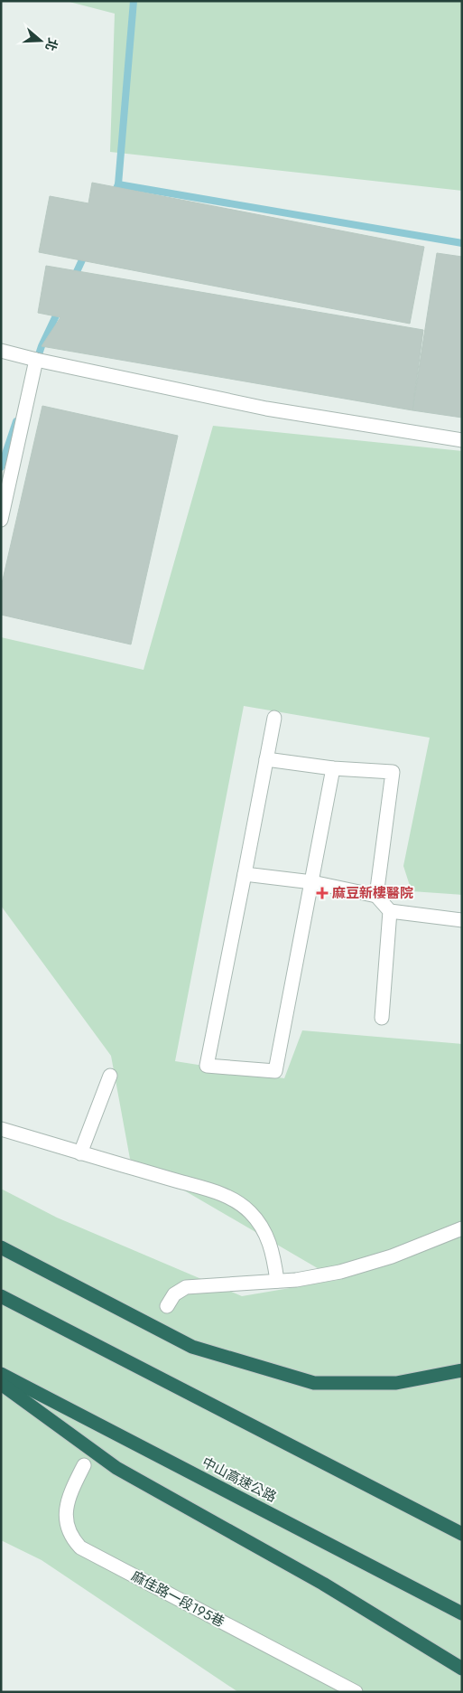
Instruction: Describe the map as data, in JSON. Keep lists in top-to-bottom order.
{
  "streets": {
    "highway": ["中山高速公路"],
    "lane": ["麻佳路一段195巷"]
  },
  "places": {
    "health": ["麻豆新樓醫院"]
  },
  "north": "right"
}
